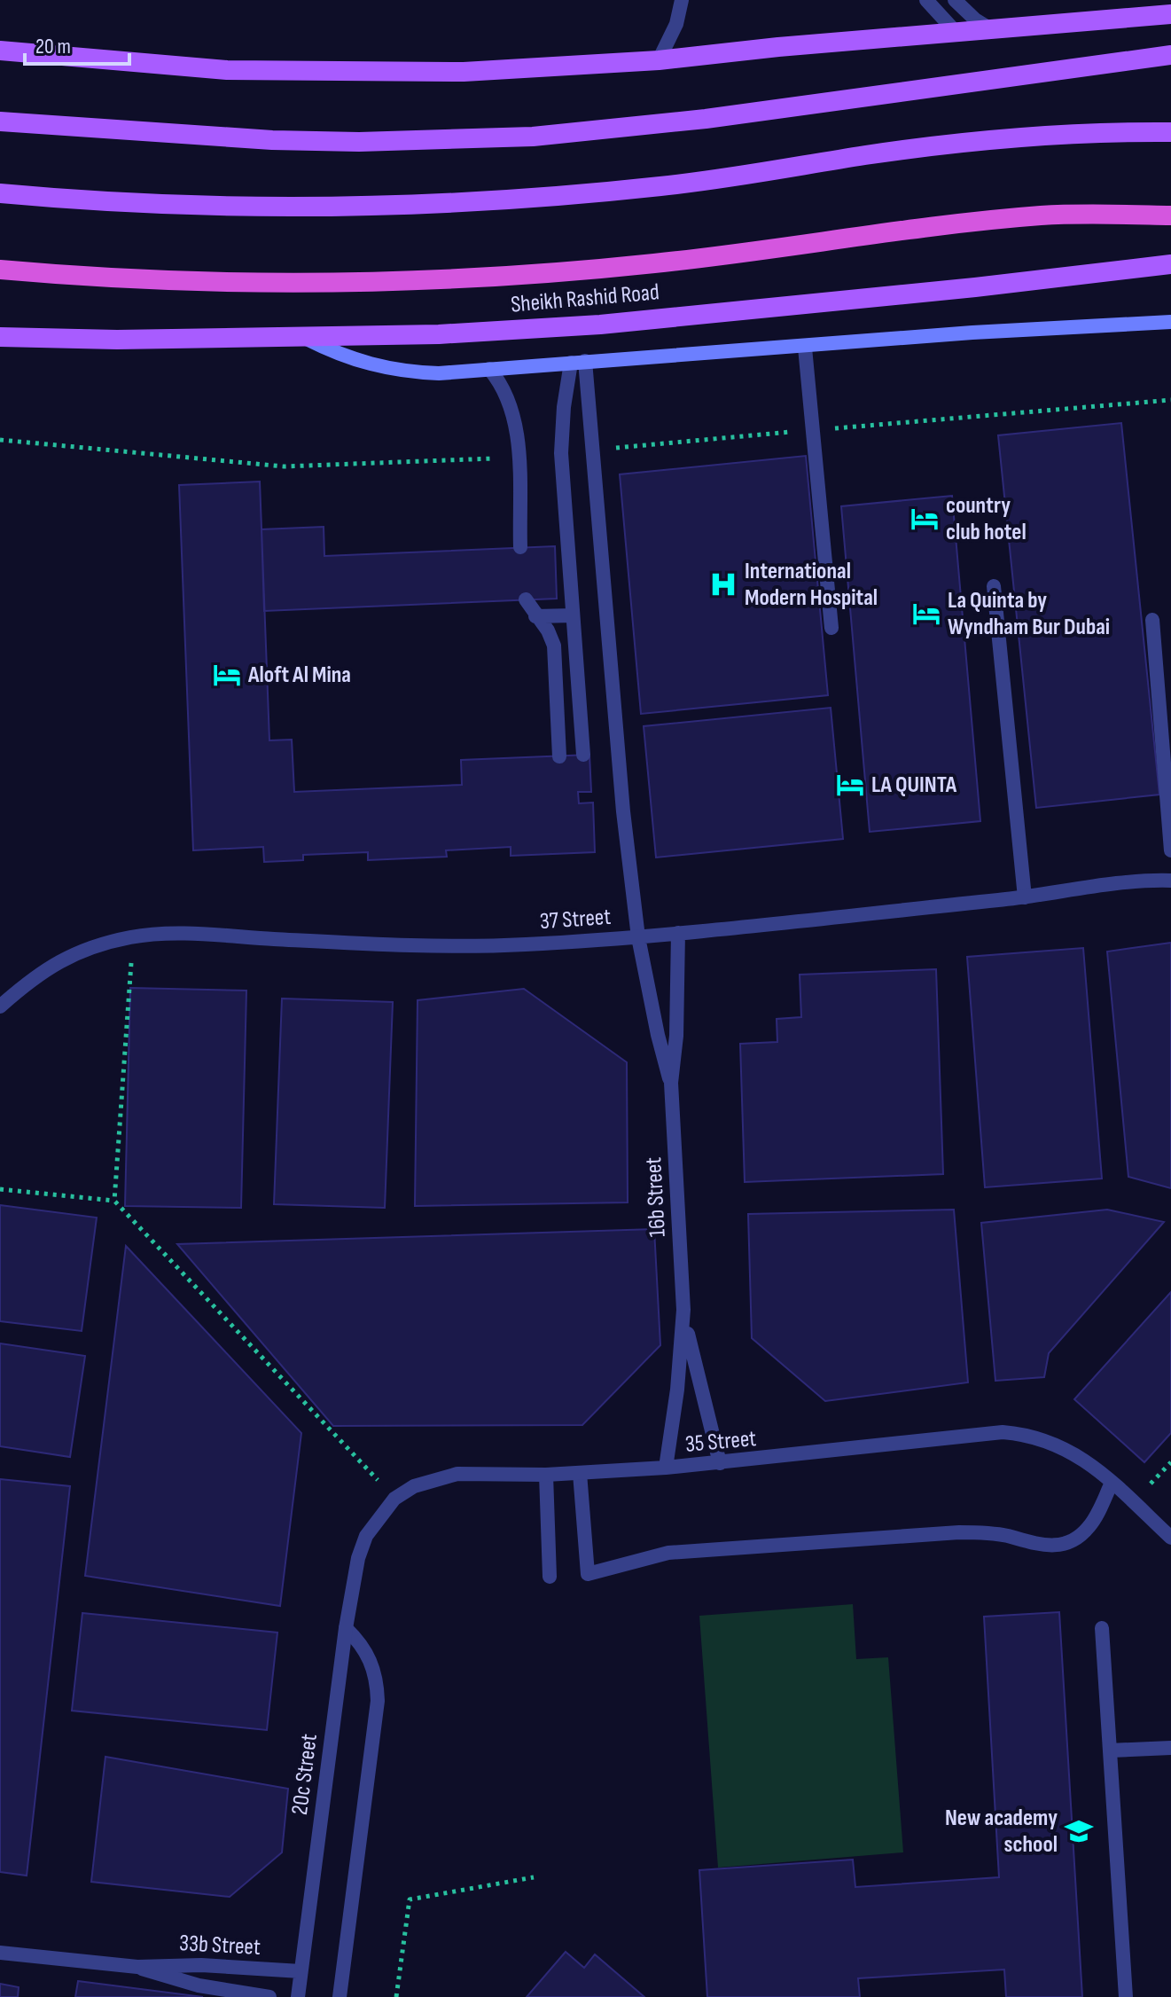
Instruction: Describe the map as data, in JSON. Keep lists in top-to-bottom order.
{
  "streets": {
    "main road": ["Sheikh Rashid Road"],
    "street": [
      "37 Street",
      "16b Street",
      "35 Street",
      "20c Street",
      "33b Street"
    ]
  },
  "crossings": [
    ["37 Street", "16b Street"],
    ["16b Street", "35 Street"],
    ["35 Street", "20c Street"],
    ["20c Street", "33b Street"]
  ],
  "places": {
    "hotel": [
      "country club hotel",
      "La Quinta by Wyndham Bur Dubai",
      "Aloft Al Mina",
      "LA QUINTA"
    ],
    "hospital": ["International Modern Hospital"],
    "school or university": ["New academy school"]
  },
  "scale_bar": "20 m"
}
